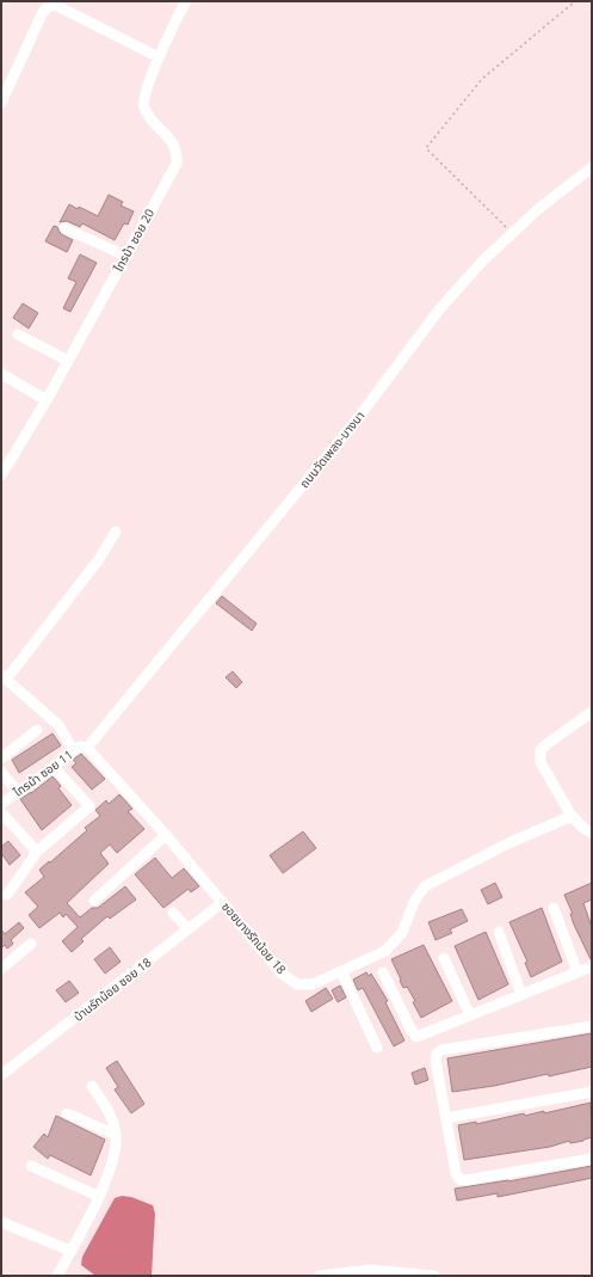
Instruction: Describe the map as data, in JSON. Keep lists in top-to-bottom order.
{
  "streets": {
    "street": [
      "ไทรม้า ซอย 20",
      "ถนนวัดเพลง-บางนา",
      "ไทรม้า ซอย 11",
      "ซอยบางรักน้อย 18",
      "บ้านรักน้อย ซอย 18"
    ]
  },
  "crossings": [
    ["ถนนวัดเพลง-บางนา", "ไทรม้า ซอย 11"],
    ["ถนนวัดเพลง-บางนา", "ซอยบางรักน้อย 18"],
    ["ไทรม้า ซอย 11", "ซอยบางรักน้อย 18"],
    ["ซอยบางรักน้อย 18", "บ้านรักน้อย ซอย 18"]
  ]
}
